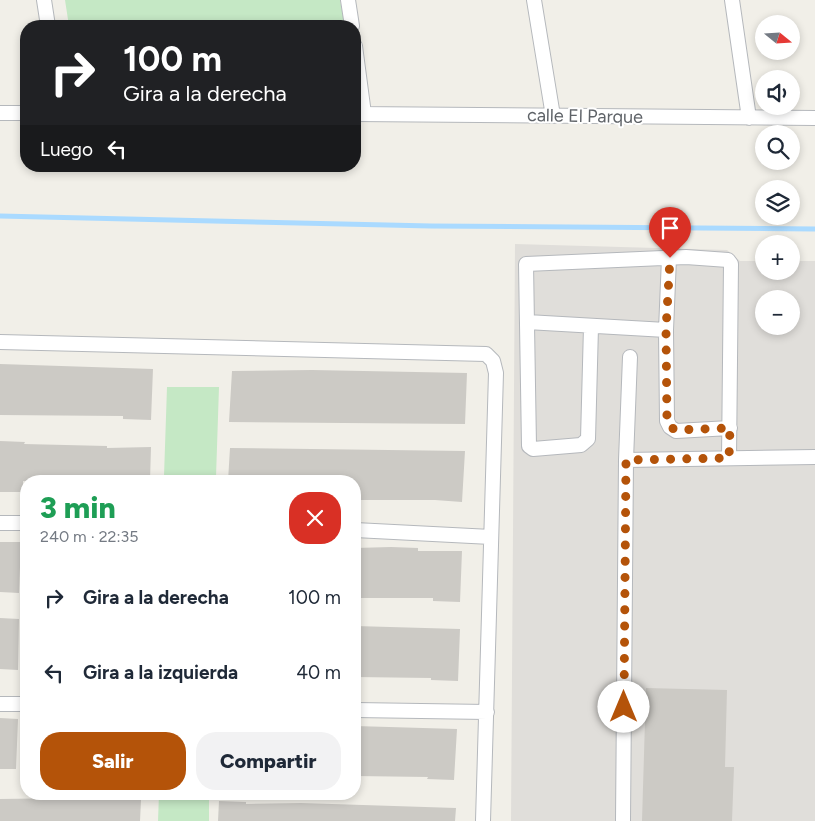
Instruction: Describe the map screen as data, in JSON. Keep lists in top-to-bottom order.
{
  "streets": {
    "street": ["calle El Parque"]
  },
  "north": "right",
  "page": {
    "map_buttons": ["+", "−"],
    "turn": ["100 m", "Gira a la derecha"],
    "then": "Luego",
    "heading": ["3 min", "240 m · 22:35"],
    "list": [
      {
        "name": "Gira a la derecha",
        "value": "100 m"
      },
      {
        "name": "Gira a la izquierda",
        "value": "40 m"
      }
    ],
    "buttons": ["Salir", "Compartir"]
  }
}
